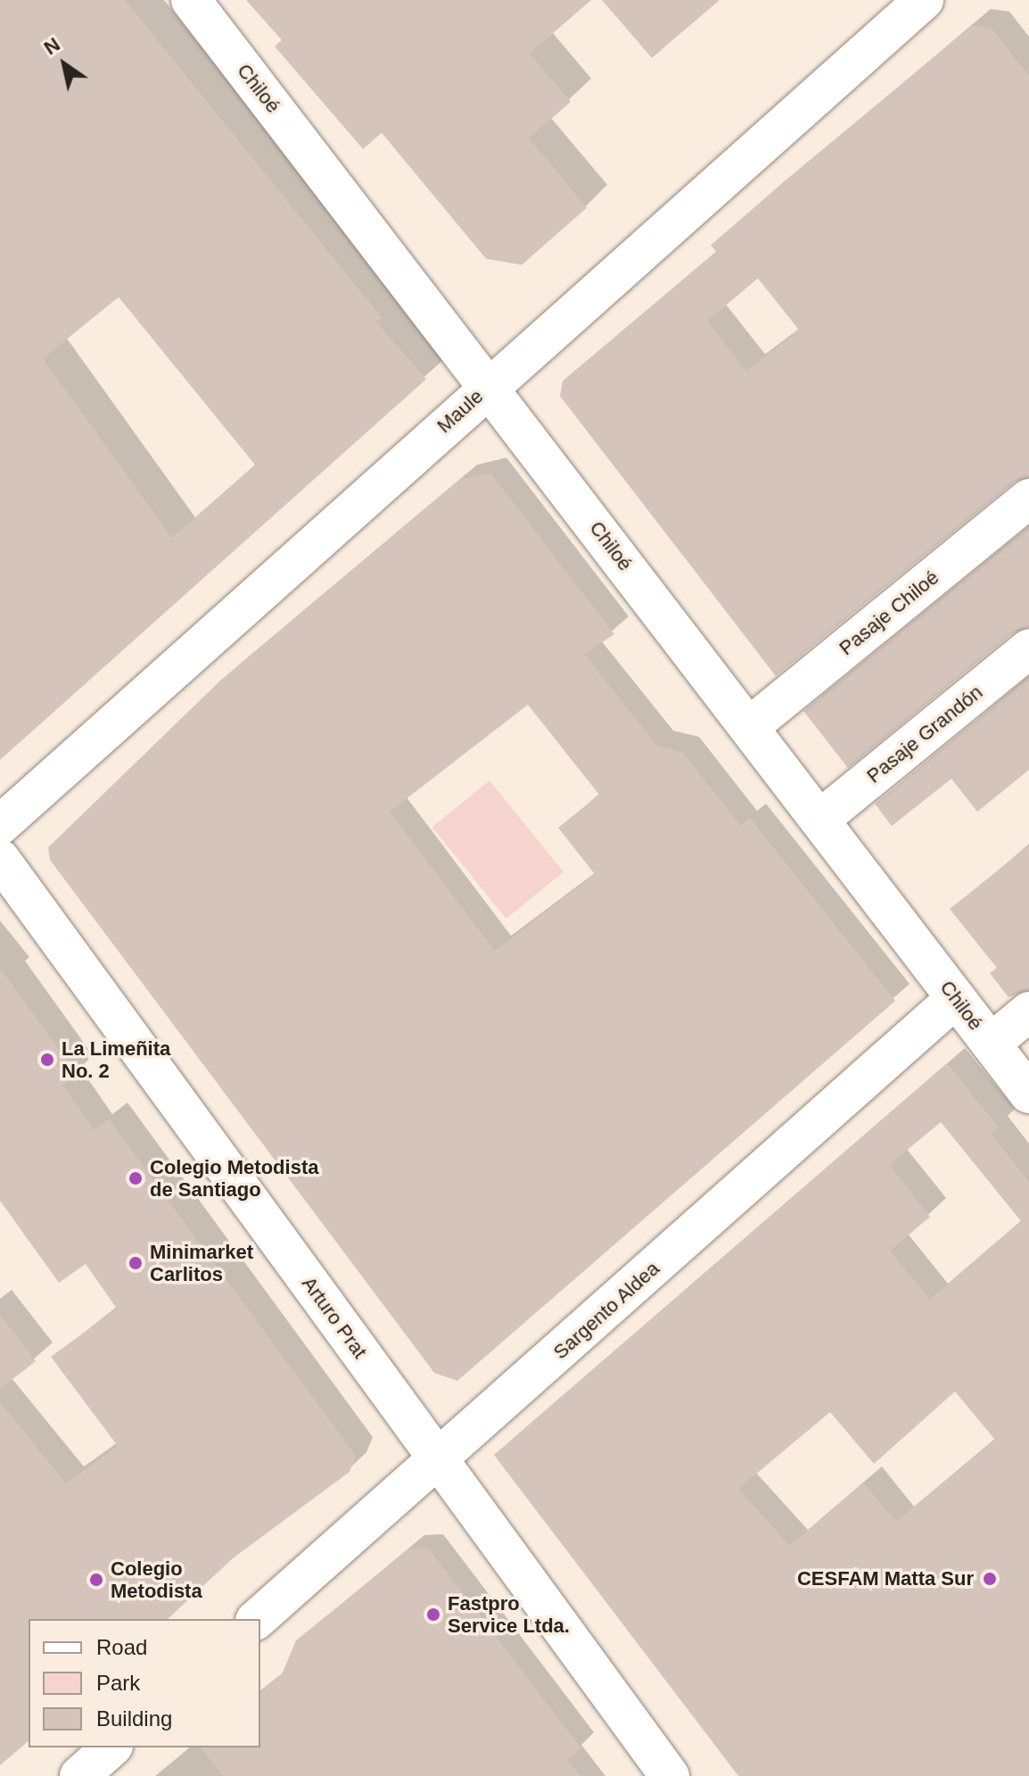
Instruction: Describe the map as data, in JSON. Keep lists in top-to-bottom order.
{
  "streets": {
    "street": [
      "Chiloé",
      "Maule",
      "Pasaje Chiloé",
      "Pasaje Grandón",
      "Sargento Aldea",
      "Arturo Prat"
    ]
  },
  "crossings": [
    ["Chiloé", "Maule"],
    ["Chiloé", "Pasaje Chiloé"],
    ["Chiloé", "Pasaje Grandón"],
    ["Chiloé", "Sargento Aldea"],
    ["Sargento Aldea", "Arturo Prat"]
  ],
  "places": [
    "La Limeñita No. 2",
    "Colegio Metodista de Santiago",
    "Minimarket Carlitos",
    "CESFAM Matta Sur",
    "Colegio Metodista",
    "Fastpro Service Ltda."
  ],
  "legend": ["Road", "Park", "Building"],
  "north": "top left"
}
